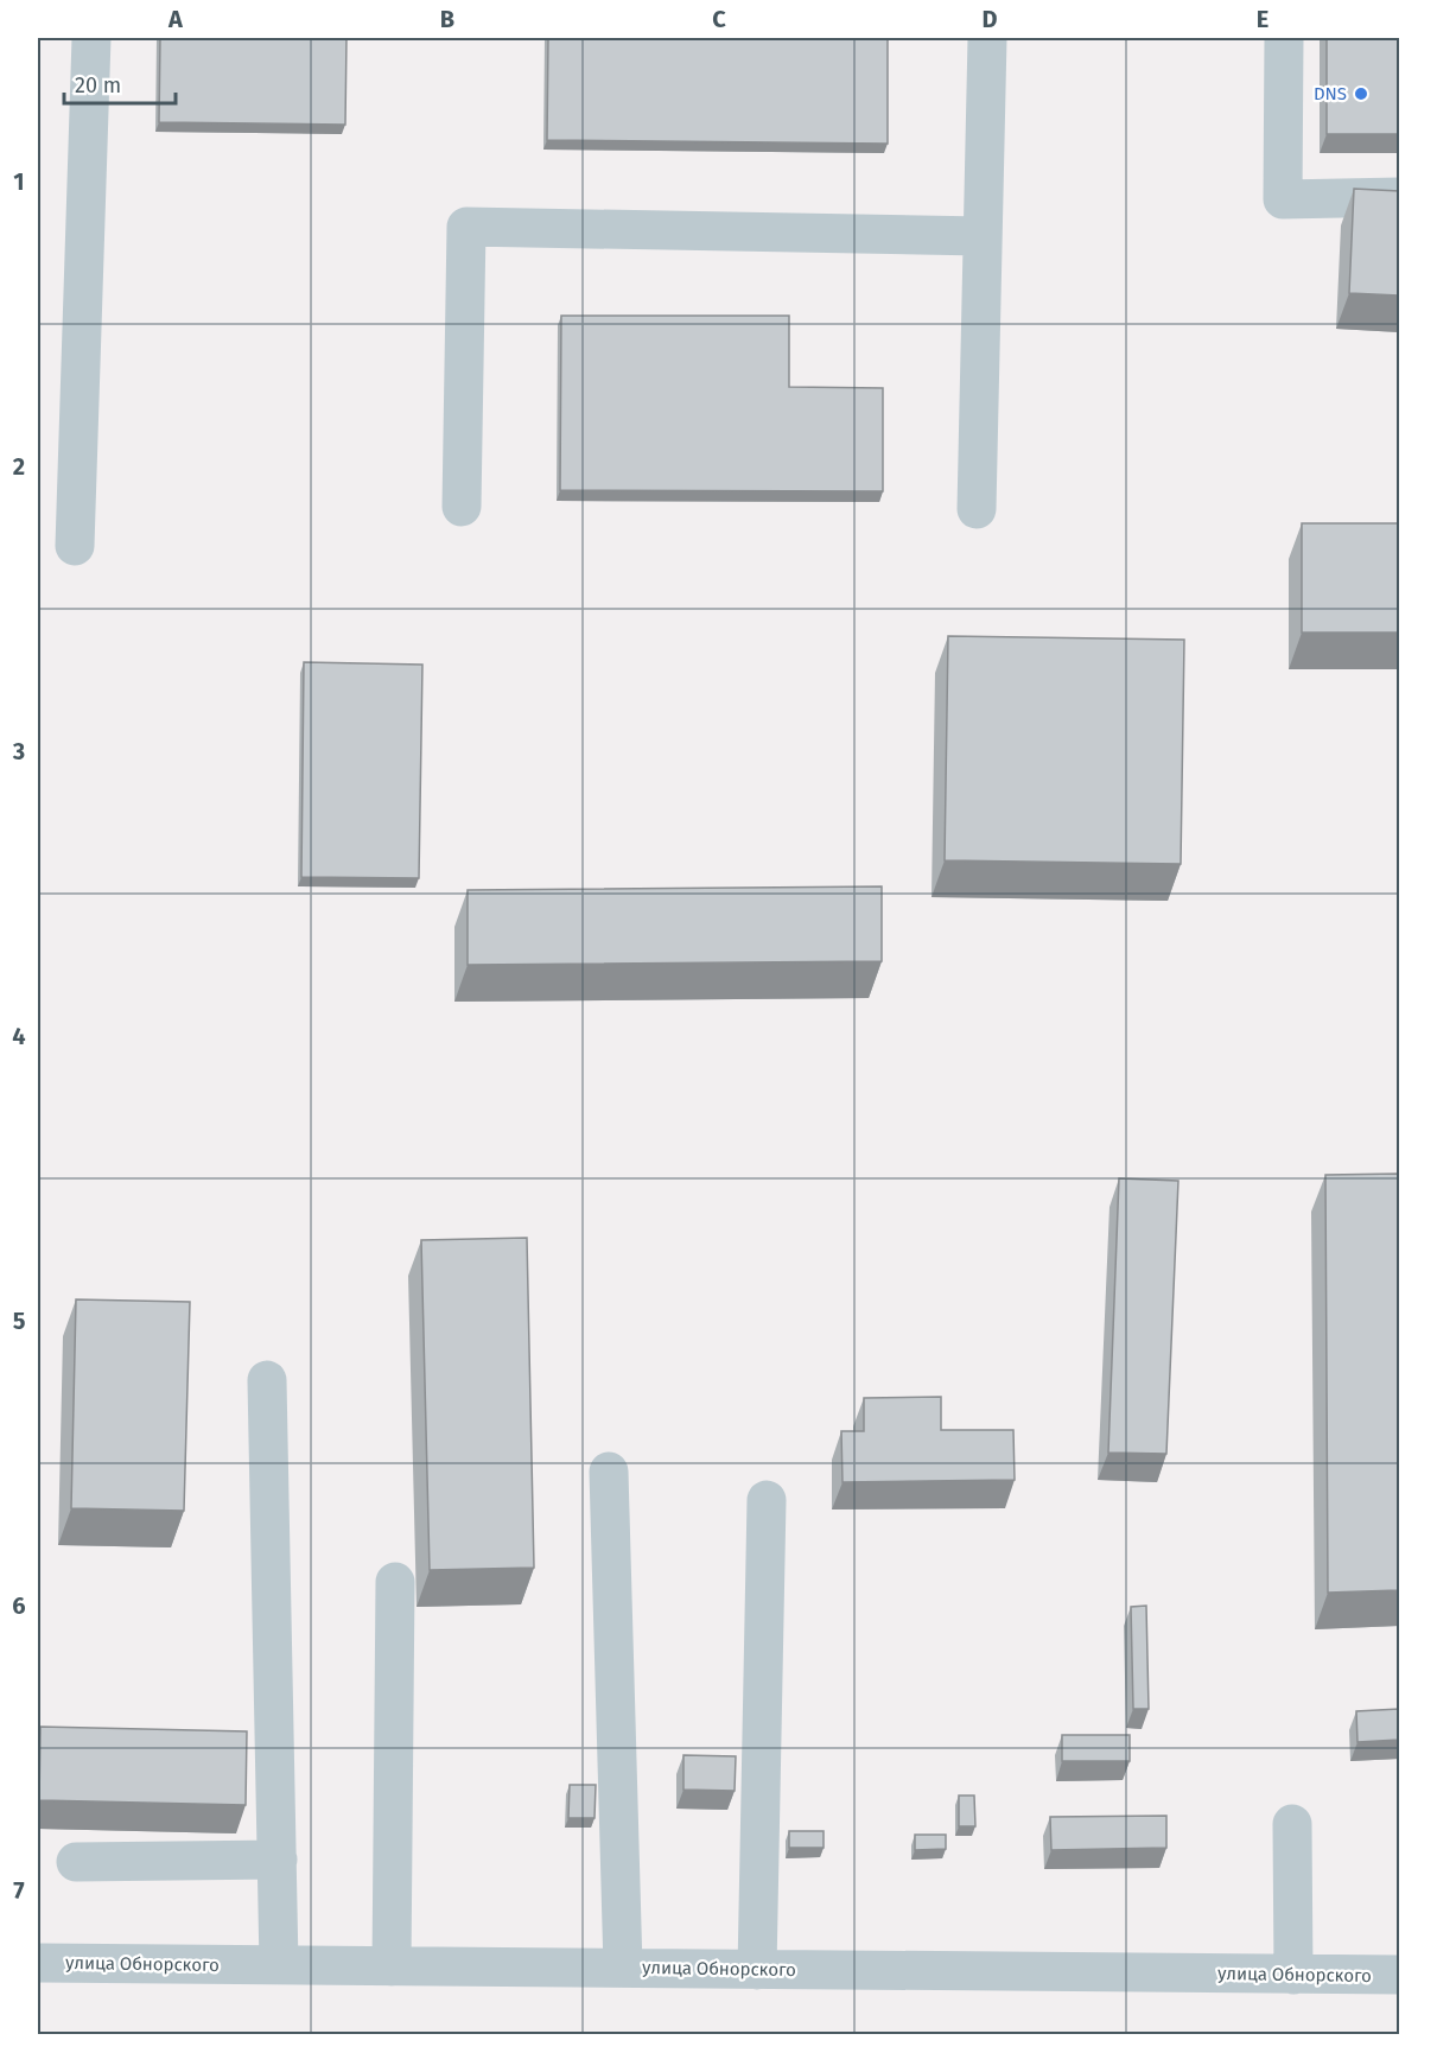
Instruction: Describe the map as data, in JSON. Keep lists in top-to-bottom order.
{
  "streets": {
    "street": ["улица Обнорского"]
  },
  "places": ["DNS"],
  "scale_bar": "20 m",
  "grid": {
    "columns": [
      "A",
      "B",
      "C",
      "D",
      "E"
    ],
    "rows": [
      "1",
      "2",
      "3",
      "4",
      "5",
      "6",
      "7"
    ]
  }
}
